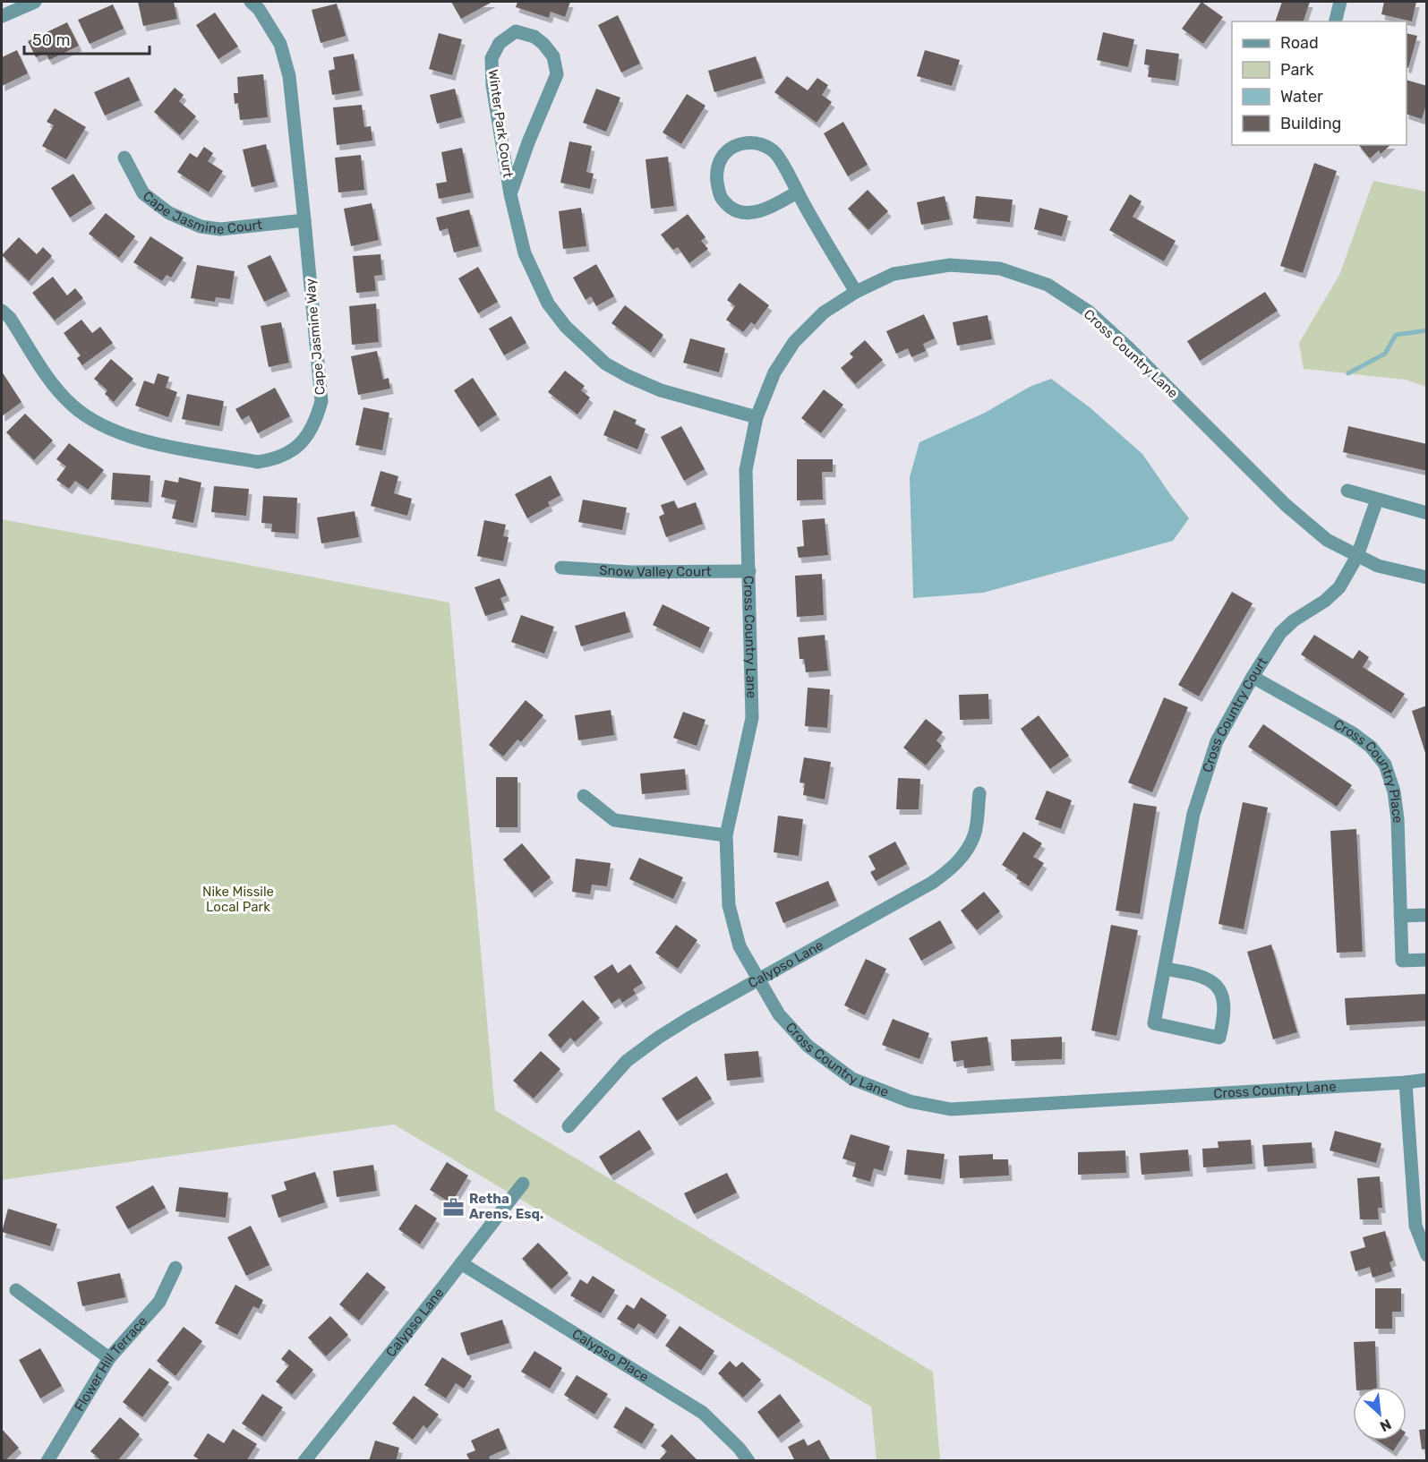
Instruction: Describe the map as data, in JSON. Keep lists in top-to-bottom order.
{
  "streets": {
    "street": [
      "Winter Park Court",
      "Cape Jasmine Court",
      "Cape Jasmine Way",
      "Cross Country Lane",
      "Snow Valley Court",
      "Cross Country Court",
      "Cross Country Place",
      "Calypso Lane",
      "Calypso Place",
      "Flower Hill Terrace"
    ]
  },
  "crossings": [
    ["Winter Park Court", "Cross Country Lane"],
    ["Cape Jasmine Court", "Cape Jasmine Way"],
    ["Cross Country Lane", "Snow Valley Court"],
    ["Cross Country Lane", "Cross Country Court"],
    ["Cross Country Lane", "Calypso Lane"],
    ["Cross Country Court", "Cross Country Place"],
    ["Calypso Lane", "Calypso Place"]
  ],
  "parks": ["Nike Missile Local Park"],
  "places": {
    "office": ["Retha Arens, Esq."]
  },
  "legend": [
    "Road",
    "Park",
    "Water",
    "Building"
  ],
  "scale_bar": "50 m",
  "north": "bottom right"
}
